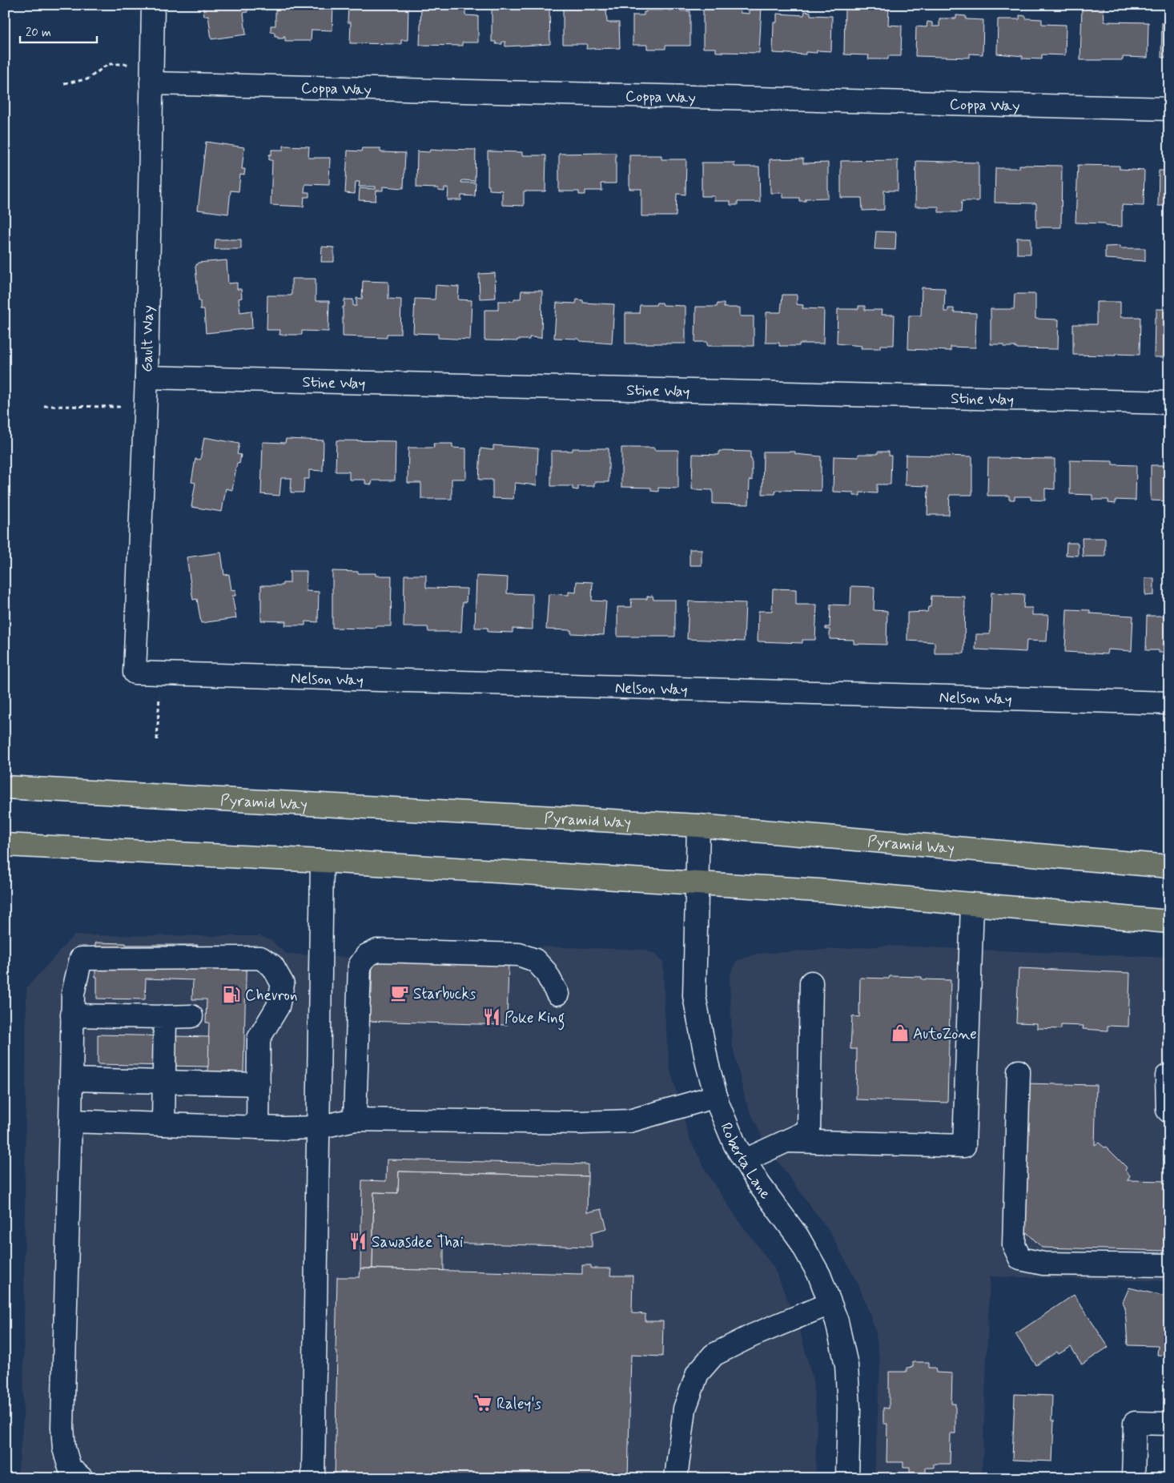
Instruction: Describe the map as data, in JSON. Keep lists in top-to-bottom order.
{
  "streets": {
    "main road": ["Pyramid Way"],
    "street": [
      "Coppa Way",
      "Gault Way",
      "Stine Way",
      "Nelson Way",
      "Roberta Lane"
    ]
  },
  "crossings": [
    ["Coppa Way", "Gault Way"],
    ["Gault Way", "Stine Way"],
    ["Gault Way", "Nelson Way"],
    ["Pyramid Way", "Roberta Lane"]
  ],
  "places": {
    "cafe": ["Starbucks"],
    "fuel station": ["Chevron"],
    "restaurant": ["Poke King", "Sawasdee Thai"],
    "shop": ["AutoZone"],
    "supermarket": ["Raley's"]
  },
  "scale_bar": "20 m"
}
